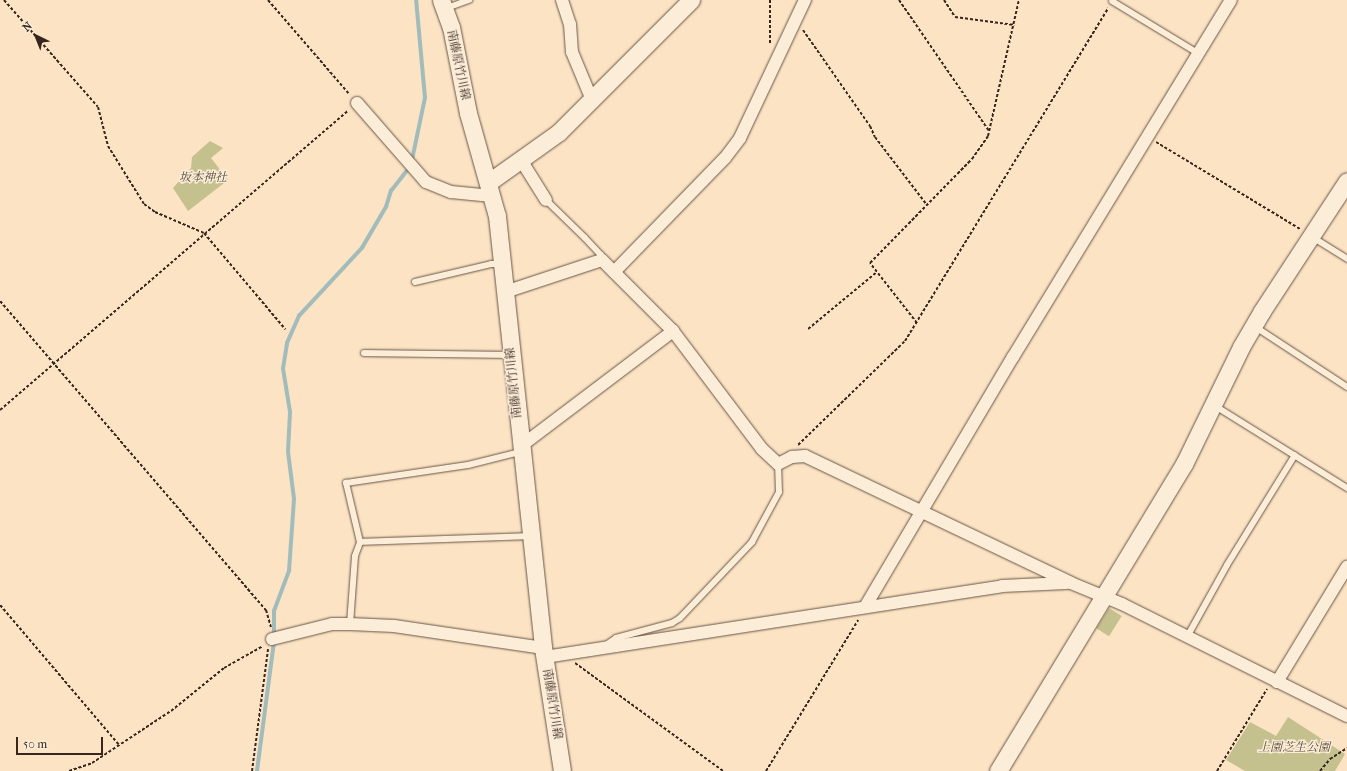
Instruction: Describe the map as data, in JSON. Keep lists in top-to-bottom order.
{
  "streets": {
    "street": ["南藤原竹川線"]
  },
  "parks": ["坂本神社", "上園芝生公園"],
  "scale_bar": "50 m",
  "north": "top left"
}
